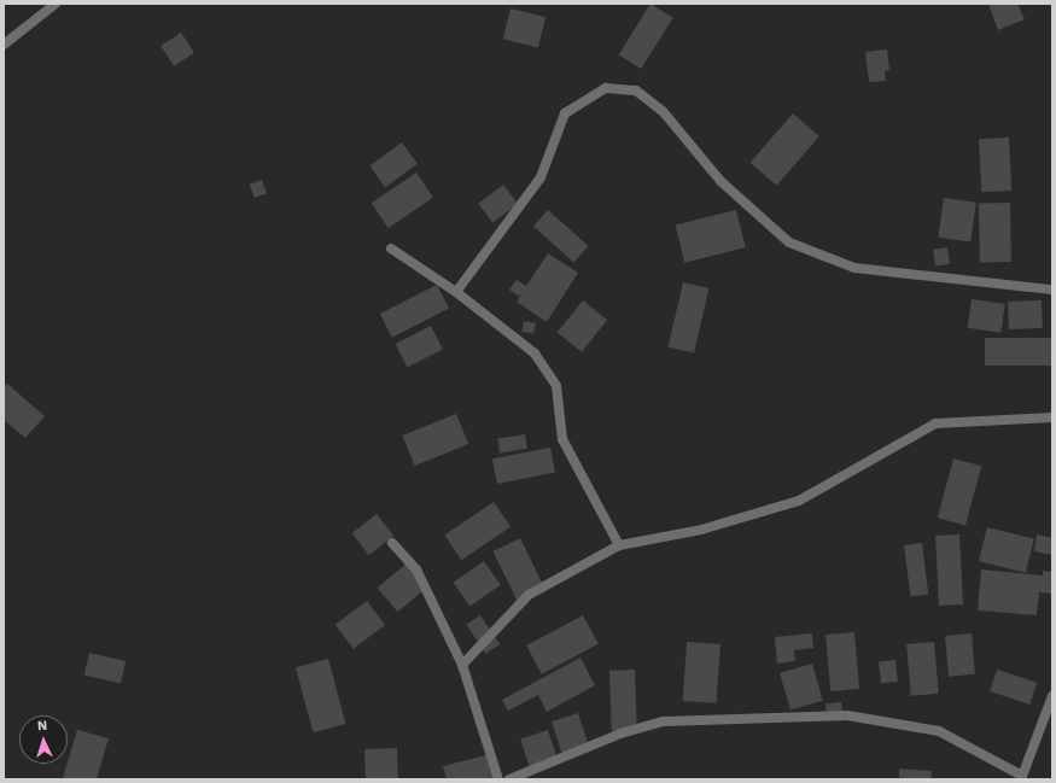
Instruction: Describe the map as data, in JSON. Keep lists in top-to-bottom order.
{
  "north": "top"
}
